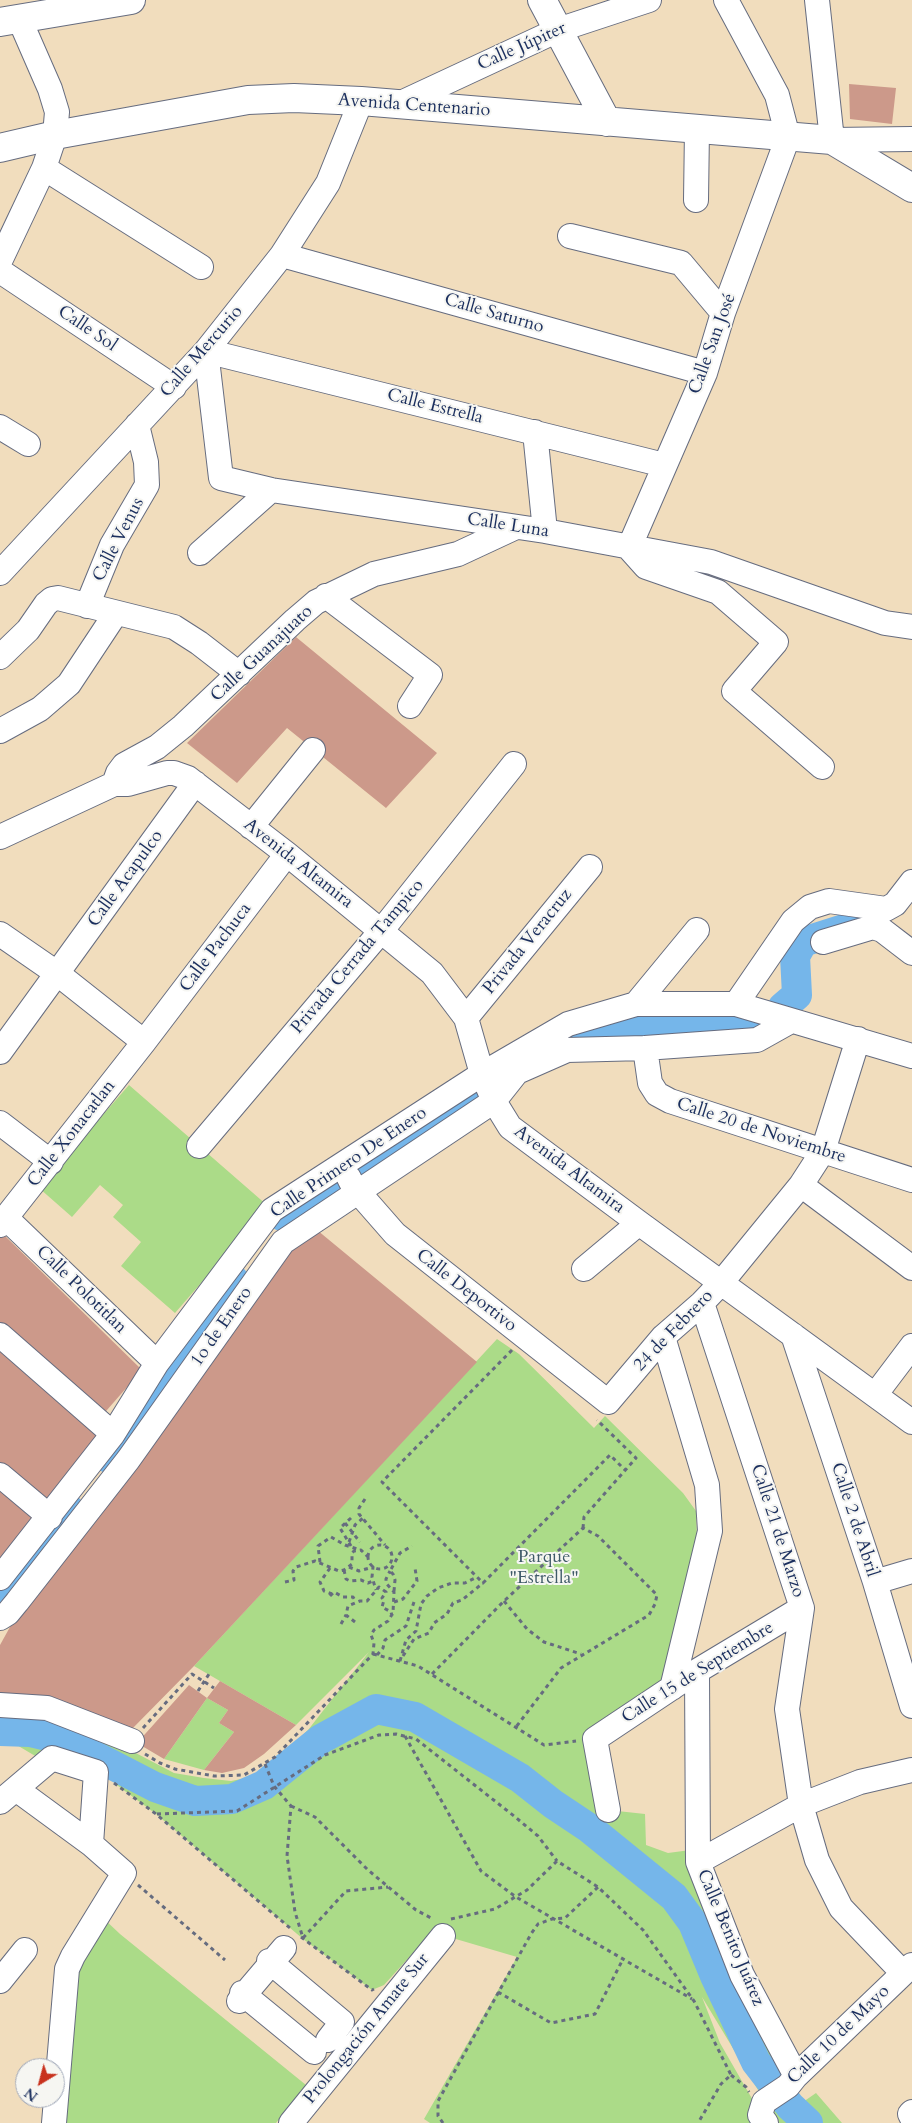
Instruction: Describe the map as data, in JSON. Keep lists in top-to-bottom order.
{
  "streets": {
    "main road": ["Avenida Centenario"],
    "street": [
      "Calle Júpiter",
      "Calle Saturno",
      "Calle Sol",
      "Calle San José",
      "Calle Mercurio",
      "Calle Estrella",
      "Calle Luna",
      "Calle Venus",
      "Calle Guanajuato",
      "Avenida Altamira",
      "Calle Acapulco",
      "Privada Veracruz",
      "Calle Pachuca",
      "Privada Cerrada Tampico",
      "Calle 20 de Noviembre",
      "Calle Xonacatlan",
      "Calle Primero De Enero",
      "Calle Polotitlan",
      "Calle Deportivo",
      "1o de Enero",
      "24 de Febrero",
      "Calle 2 de Abril",
      "Calle 21 de Marzo",
      "Calle 15 de Septiembre",
      "Calle Benito Juárez",
      "Prolongación Amate Sur",
      "Calle 10 de Mayo"
    ]
  },
  "crossings": [
    ["Calle Júpiter", "Avenida Centenario"],
    ["Avenida Centenario", "Calle San José"],
    ["Avenida Centenario", "Calle Mercurio"],
    ["Calle Saturno", "Calle San José"],
    ["Calle Saturno", "Calle Mercurio"],
    ["Calle Sol", "Calle Mercurio"],
    ["Calle San José", "Calle Estrella"],
    ["Calle San José", "Calle Luna"],
    ["Calle Mercurio", "Calle Estrella"],
    ["Calle Mercurio", "Calle Luna"],
    ["Calle Mercurio", "Calle Venus"],
    ["Calle Estrella", "Calle Luna"],
    ["Calle Luna", "Calle Guanajuato"],
    ["Calle Venus", "Calle Guanajuato"],
    ["Calle Guanajuato", "Avenida Altamira"],
    ["Avenida Altamira", "Calle Acapulco"],
    ["Avenida Altamira", "Privada Veracruz"],
    ["Avenida Altamira", "Calle Pachuca"],
    ["Avenida Altamira", "Privada Cerrada Tampico"],
    ["Avenida Altamira", "Calle Primero De Enero"],
    ["Avenida Altamira", "1o de Enero"],
    ["Avenida Altamira", "24 de Febrero"],
    ["Avenida Altamira", "Calle 2 de Abril"],
    ["Calle Pachuca", "Calle Xonacatlan"],
    ["Calle 20 de Noviembre", "24 de Febrero"],
    ["Calle Xonacatlan", "Calle Polotitlan"],
    ["Calle Primero De Enero", "Calle Polotitlan"],
    ["Calle Primero De Enero", "Calle Deportivo"],
    ["Calle Primero De Enero", "1o de Enero"],
    ["Calle Primero De Enero", "24 de Febrero"],
    ["Calle Deportivo", "1o de Enero"],
    ["Calle Deportivo", "24 de Febrero"],
    ["24 de Febrero", "Calle 21 de Marzo"],
    ["Calle 21 de Marzo", "Calle 15 de Septiembre"],
    ["Calle 21 de Marzo", "Calle 10 de Mayo"],
    ["Calle 15 de Septiembre", "Calle Benito Juárez"],
    ["Calle Benito Juárez", "Calle 10 de Mayo"]
  ],
  "parks": ["Parque \"Estrella\""],
  "north": "bottom left"
}
